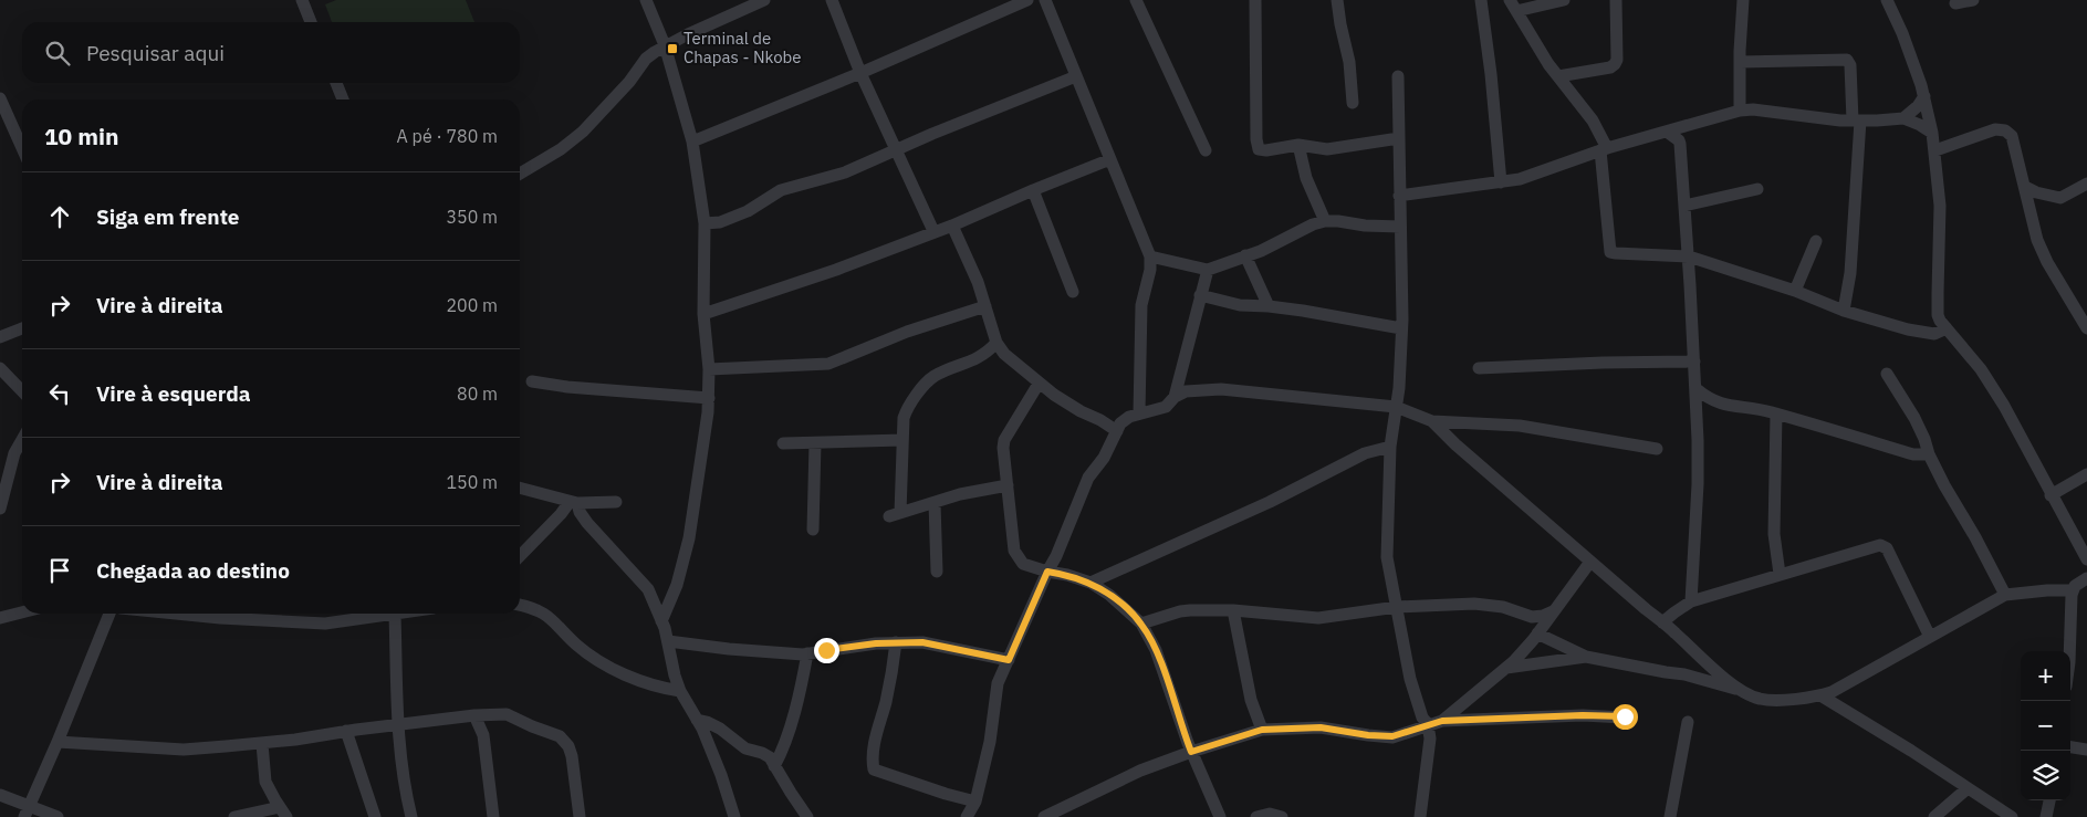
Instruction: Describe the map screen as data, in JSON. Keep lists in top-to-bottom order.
{
  "places": {
    "transit": ["Terminal de Chapas - Nkobe"]
  },
  "page": {
    "search": "Pesquisar aqui",
    "heading": ["10 min", "A pé · 780 m"],
    "list": [
      ["Siga em frente", "350 m"],
      ["Vire à direita", "200 m"],
      ["Vire à esquerda", "80 m"],
      ["Vire à direita", "150 m"],
      "Chegada ao destino"
    ],
    "map_buttons": ["+", "−"]
  }
}
